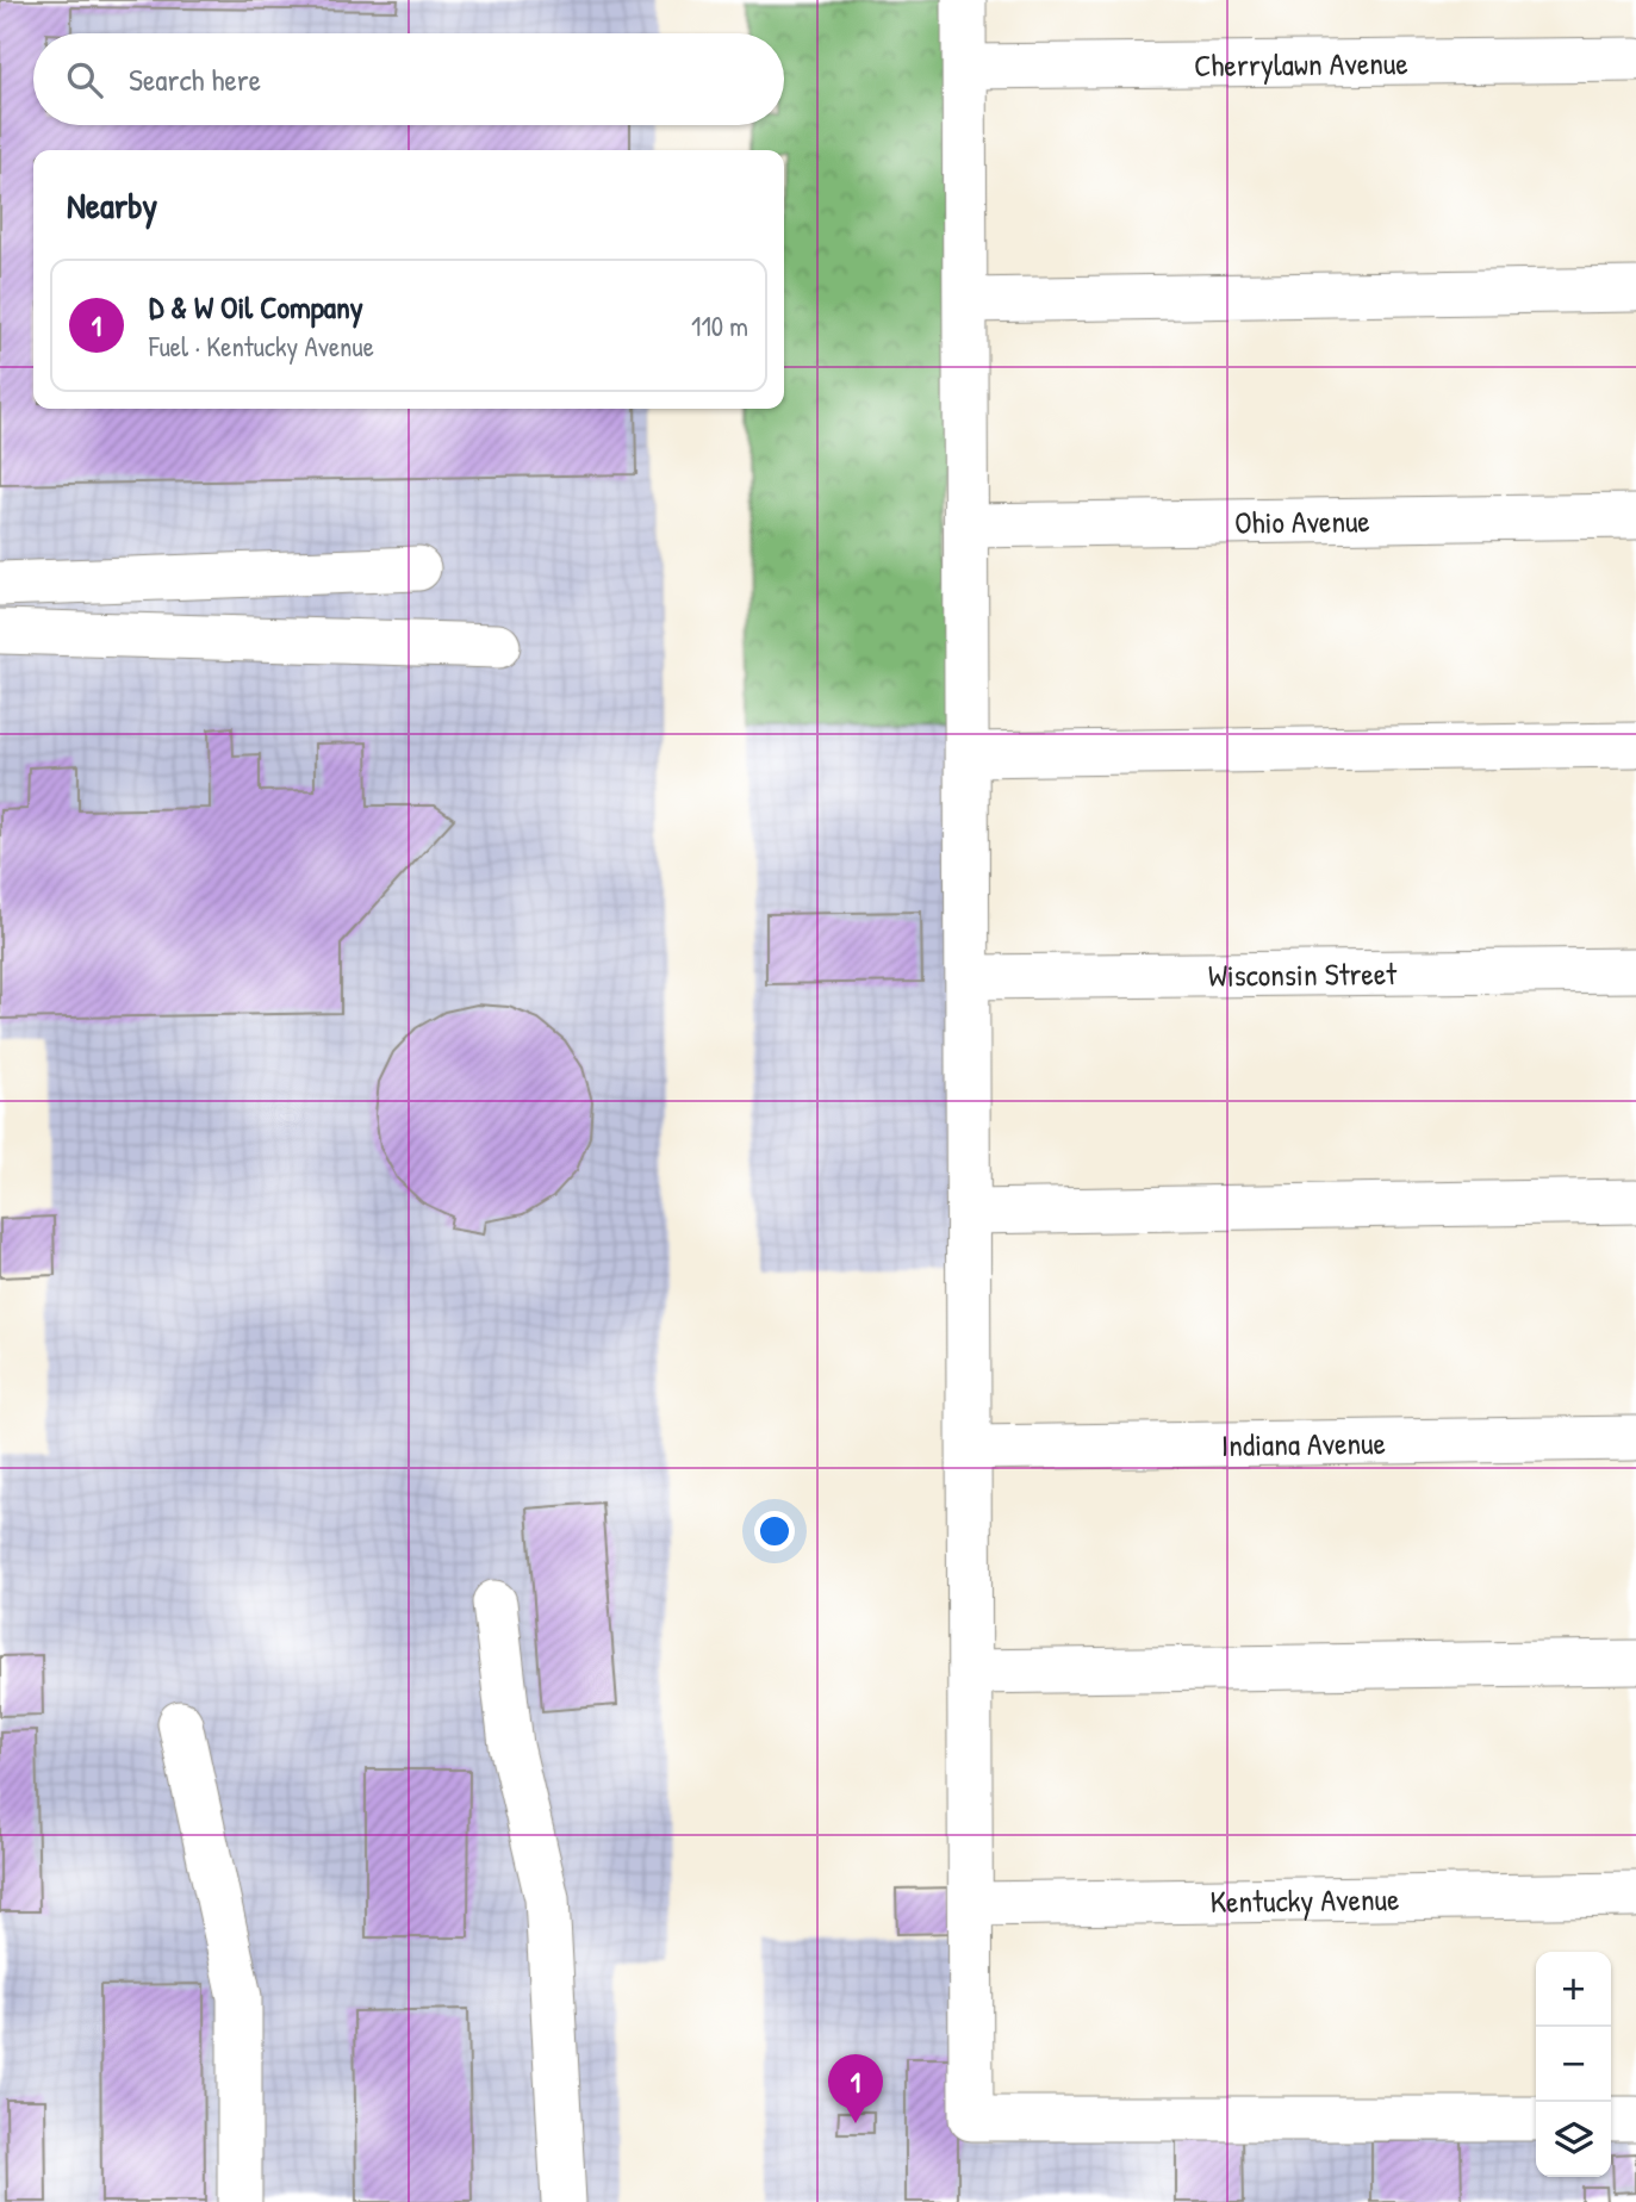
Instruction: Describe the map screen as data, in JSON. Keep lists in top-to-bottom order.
{
  "streets": {
    "street": [
      "Cherrylawn Avenue",
      "Ohio Avenue",
      "Wisconsin Street",
      "Indiana Avenue",
      "Kentucky Avenue"
    ]
  },
  "page": {
    "search": "Search here",
    "heading": "Nearby",
    "list": [
      {
        "mark": "1",
        "name": "D & W Oil Company",
        "note": "Fuel · Kentucky Avenue",
        "value": "110 m"
      }
    ],
    "map_buttons": ["+", "−"],
    "pins": "1"
  }
}
